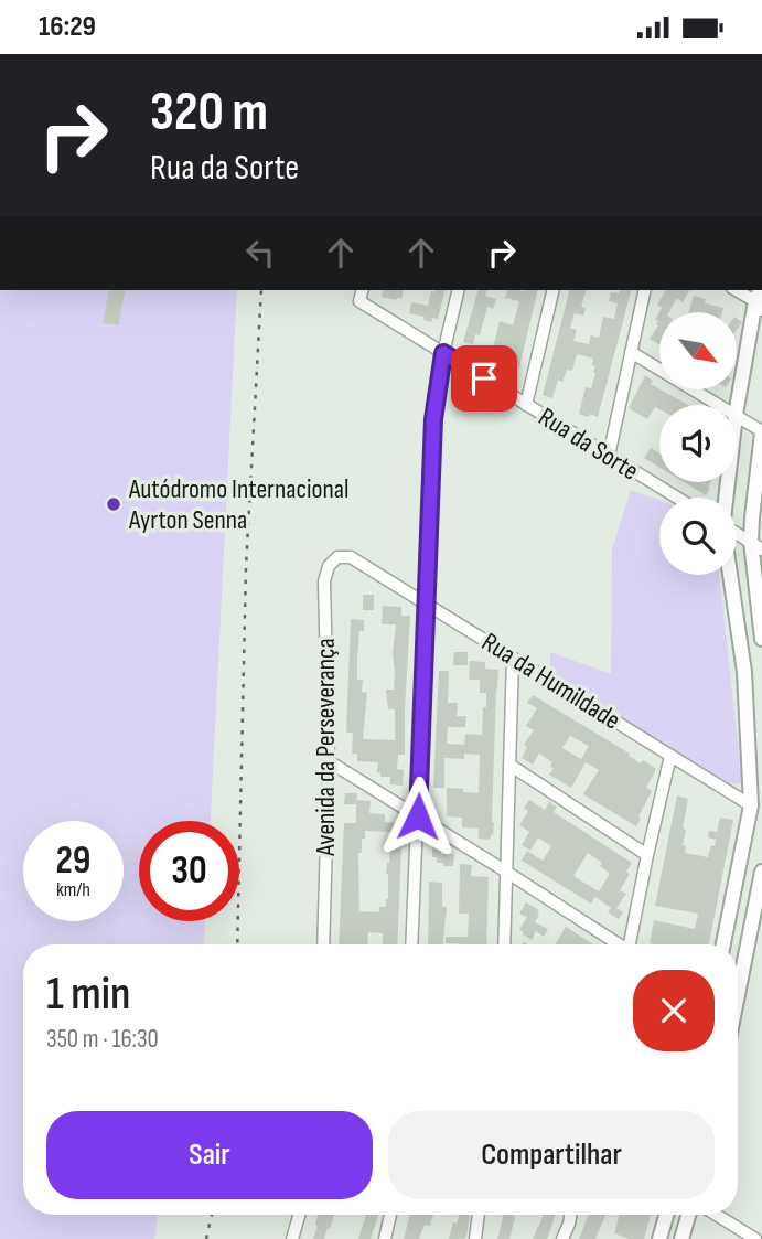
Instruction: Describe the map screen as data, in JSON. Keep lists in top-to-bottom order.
{
  "streets": {
    "street": ["Rua da Sorte", "Rua da Humildade", "Avenida da Perseverança"]
  },
  "crossings": [
    ["Rua da Humildade", "Avenida da Perseverança"]
  ],
  "places": ["Autódromo Internacional Ayrton Senna"],
  "north": "bottom right",
  "page": {
    "status": "16:29",
    "turn": ["320 m", "Rua da Sorte"],
    "speed": "29 km/h",
    "limit": "30",
    "heading": ["1 min", "350 m · 16:30"],
    "buttons": ["Sair", "Compartilhar"]
  }
}
